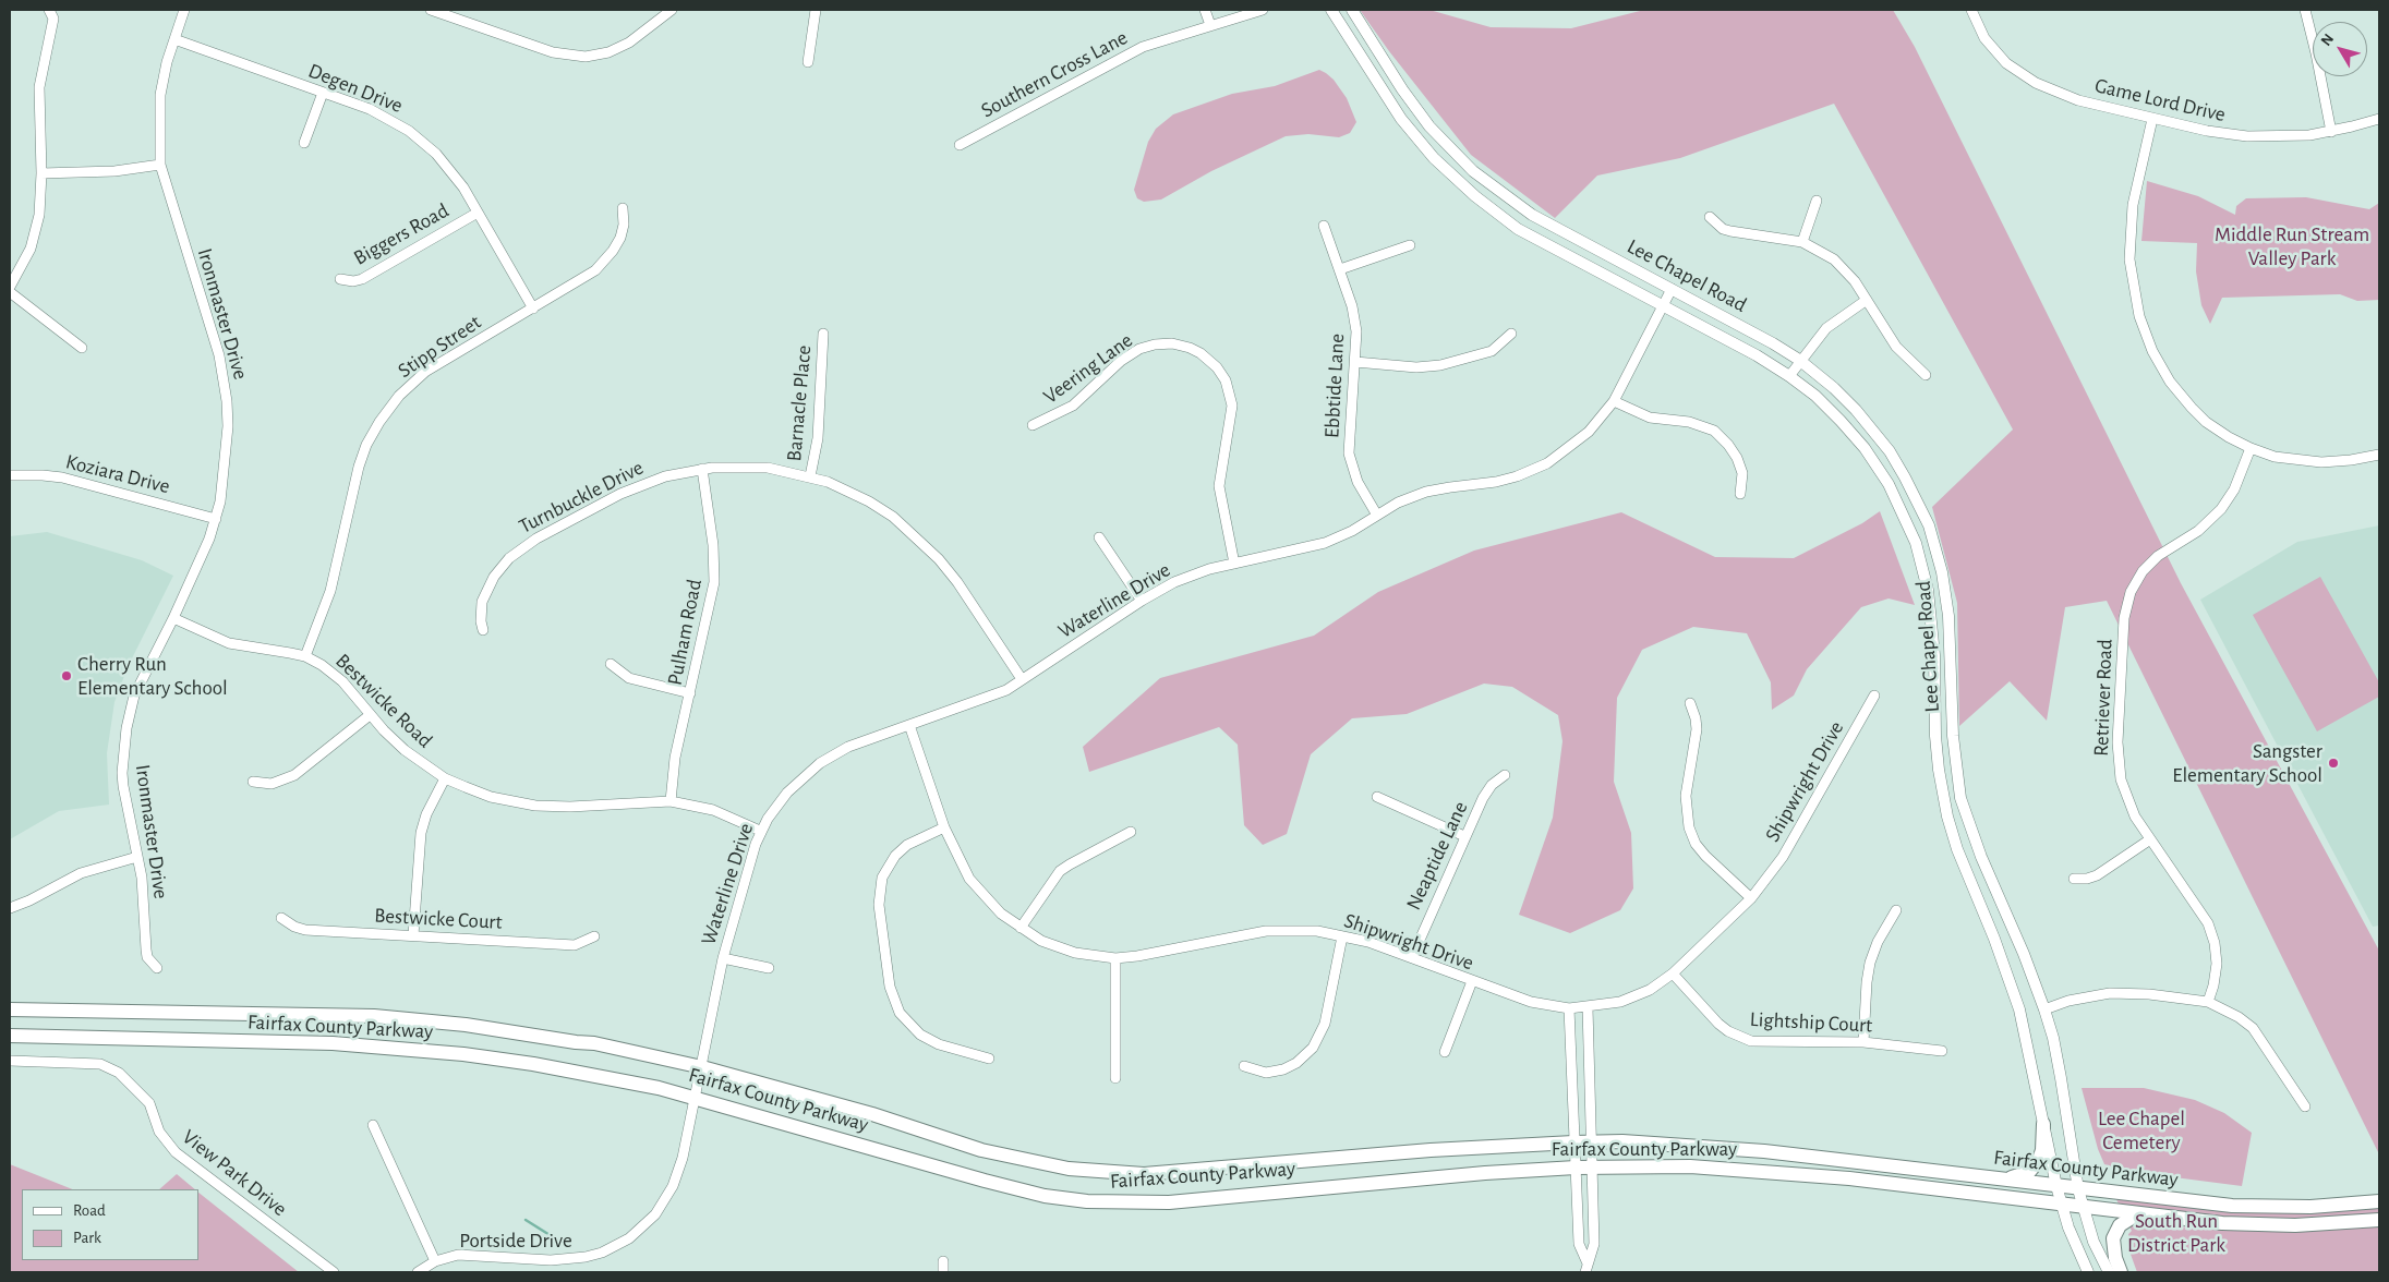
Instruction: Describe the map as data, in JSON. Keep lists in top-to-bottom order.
{
  "streets": {
    "highway": ["Fairfax County Parkway"],
    "main road": ["Lee Chapel Road"],
    "street": [
      "Southern Cross Lane",
      "Degen Drive",
      "Game Lord Drive",
      "Biggers Road",
      "Ironmaster Drive",
      "Stipp Street",
      "Veering Lane",
      "Ebbtide Lane",
      "Barnacle Place",
      "Koziara Drive",
      "Turnbuckle Drive",
      "Waterline Drive",
      "Pulham Road",
      "Retriever Road",
      "Bestwicke Road",
      "Shipwright Drive",
      "Neaptide Lane",
      "Bestwicke Court",
      "Lightship Court",
      "View Park Drive",
      "Portside Drive"
    ]
  },
  "crossings": [
    ["Degen Drive", "Biggers Road"],
    ["Degen Drive", "Ironmaster Drive"],
    ["Degen Drive", "Stipp Street"],
    ["Lee Chapel Road", "Waterline Drive"],
    ["Lee Chapel Road", "Fairfax County Parkway"],
    ["Ironmaster Drive", "Koziara Drive"],
    ["Ironmaster Drive", "Bestwicke Road"],
    ["Stipp Street", "Bestwicke Road"],
    ["Veering Lane", "Waterline Drive"],
    ["Ebbtide Lane", "Waterline Drive"],
    ["Barnacle Place", "Turnbuckle Drive"],
    ["Turnbuckle Drive", "Waterline Drive"],
    ["Turnbuckle Drive", "Pulham Road"],
    ["Waterline Drive", "Bestwicke Road"],
    ["Waterline Drive", "Shipwright Drive"],
    ["Waterline Drive", "Fairfax County Parkway"],
    ["Waterline Drive", "Portside Drive"],
    ["Pulham Road", "Bestwicke Road"],
    ["Shipwright Drive", "Neaptide Lane"],
    ["Shipwright Drive", "Lightship Court"],
    ["Fairfax County Parkway", "Portside Drive"]
  ],
  "parks": ["Middle Run Stream Valley Park", "Lee Chapel Cemetery", "South Run District Park"],
  "places": ["Cherry Run Elementary School", "Sangster Elementary School"],
  "legend": ["Road", "Park"],
  "north": "top left"
}
